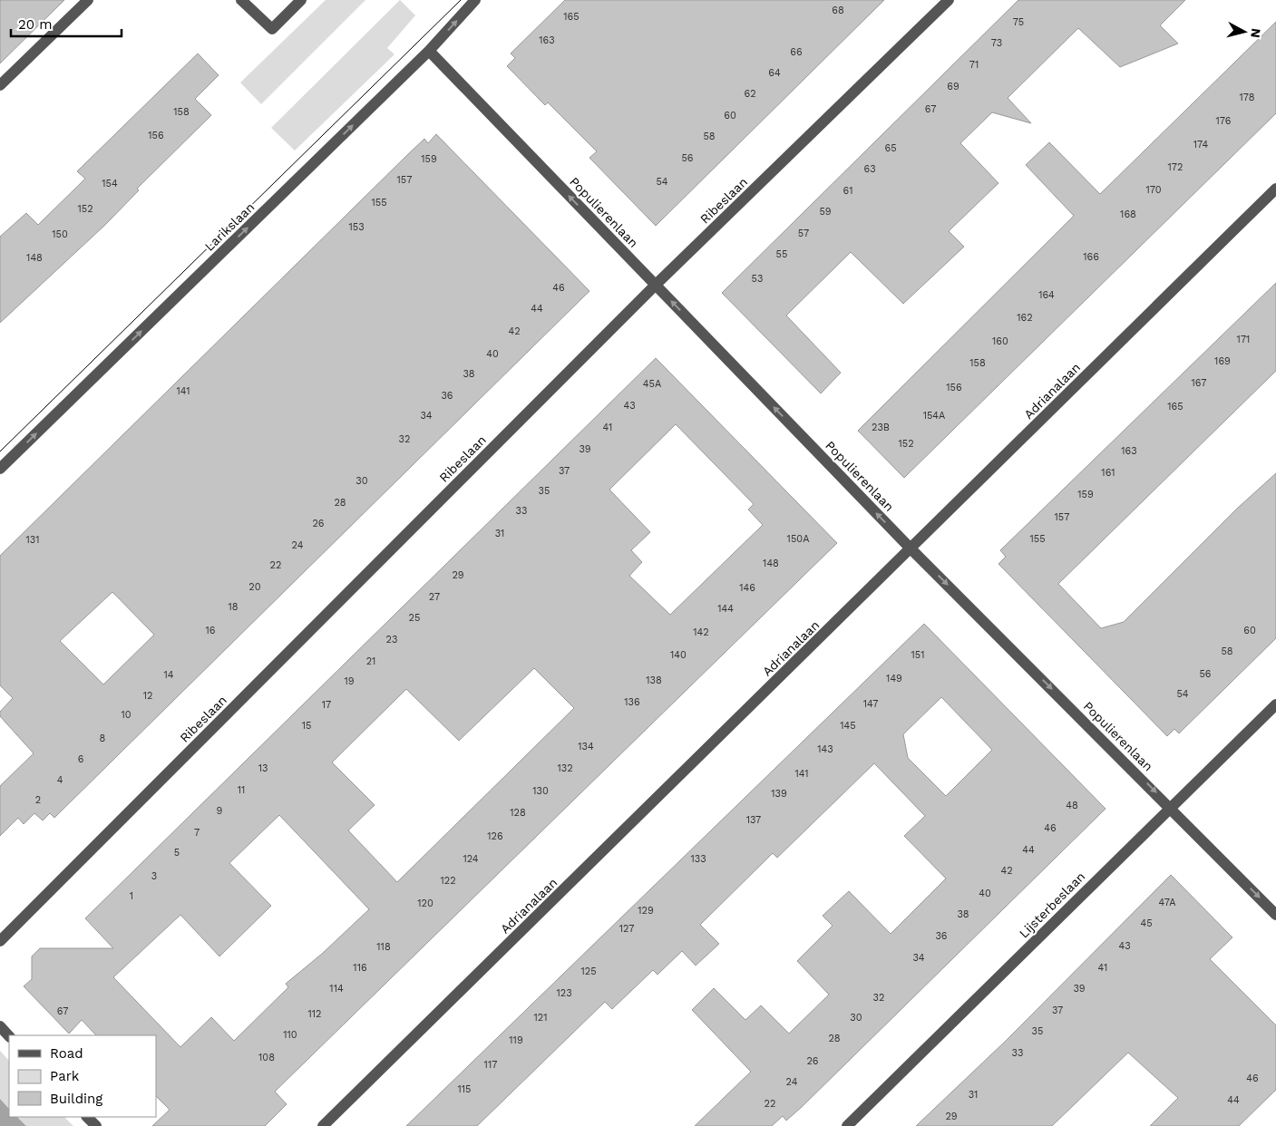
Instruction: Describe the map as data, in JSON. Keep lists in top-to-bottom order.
{
  "streets": {
    "street": [
      "Ribeslaan",
      "Populierenlaan",
      "Larikslaan",
      "Adrianalaan",
      "Lijsterbeslaan"
    ]
  },
  "crossings": [
    ["Ribeslaan", "Populierenlaan"],
    ["Populierenlaan", "Larikslaan"],
    ["Populierenlaan", "Adrianalaan"],
    ["Populierenlaan", "Lijsterbeslaan"]
  ],
  "one_way": ["Larikslaan"],
  "house_numbers": [
    "68",
    "165",
    "75",
    "163",
    "73",
    "66",
    "71",
    "64",
    "69",
    "62",
    "178",
    "67",
    "158",
    "60",
    "176",
    "156",
    "58",
    "174",
    "65",
    "56",
    "159",
    "172",
    "63",
    "157",
    "54",
    "154",
    "170",
    "61",
    "155",
    "152",
    "59",
    "168",
    "153",
    "57",
    "150",
    "55",
    "166",
    "148",
    "53",
    "46",
    "164",
    "44",
    "162",
    "42",
    "171",
    "160",
    "40",
    "169",
    "158",
    "38",
    "167",
    "45A",
    "156",
    "141",
    "36",
    "43",
    "165",
    "34",
    "154A",
    "41",
    "23B",
    "32",
    "152",
    "39",
    "163",
    "37",
    "161",
    "30",
    "35",
    "159",
    "28",
    "33",
    "157",
    "26",
    "31",
    "150A",
    "155",
    "131",
    "24",
    "148",
    "22",
    "29",
    "20",
    "146",
    "27",
    "18",
    "144",
    "25",
    "16",
    "60",
    "142",
    "23",
    "58",
    "140",
    "151",
    "21",
    "56",
    "14",
    "149",
    "138",
    "19",
    "54",
    "12",
    "136",
    "147",
    "17",
    "10",
    "15",
    "145",
    "8",
    "134",
    "143",
    "6",
    "13",
    "132",
    "141",
    "4",
    "11",
    "130",
    "139",
    "2",
    "48",
    "9",
    "128",
    "137",
    "46",
    "7",
    "126",
    "44",
    "5",
    "124",
    "133",
    "42",
    "3",
    "122",
    "40",
    "1",
    "47A",
    "120",
    "129",
    "38",
    "45",
    "127",
    "36",
    "43",
    "118",
    "34",
    "116",
    "41",
    "125",
    "114",
    "39",
    "123",
    "32",
    "37",
    "67",
    "112",
    "121",
    "30",
    "35",
    "110",
    "28",
    "119",
    "33",
    "108",
    "26",
    "117",
    "46",
    "24",
    "115",
    "31",
    "44",
    "22",
    "29"
  ],
  "legend": ["Road", "Park", "Building"],
  "scale_bar": "20 m",
  "north": "right"
}
